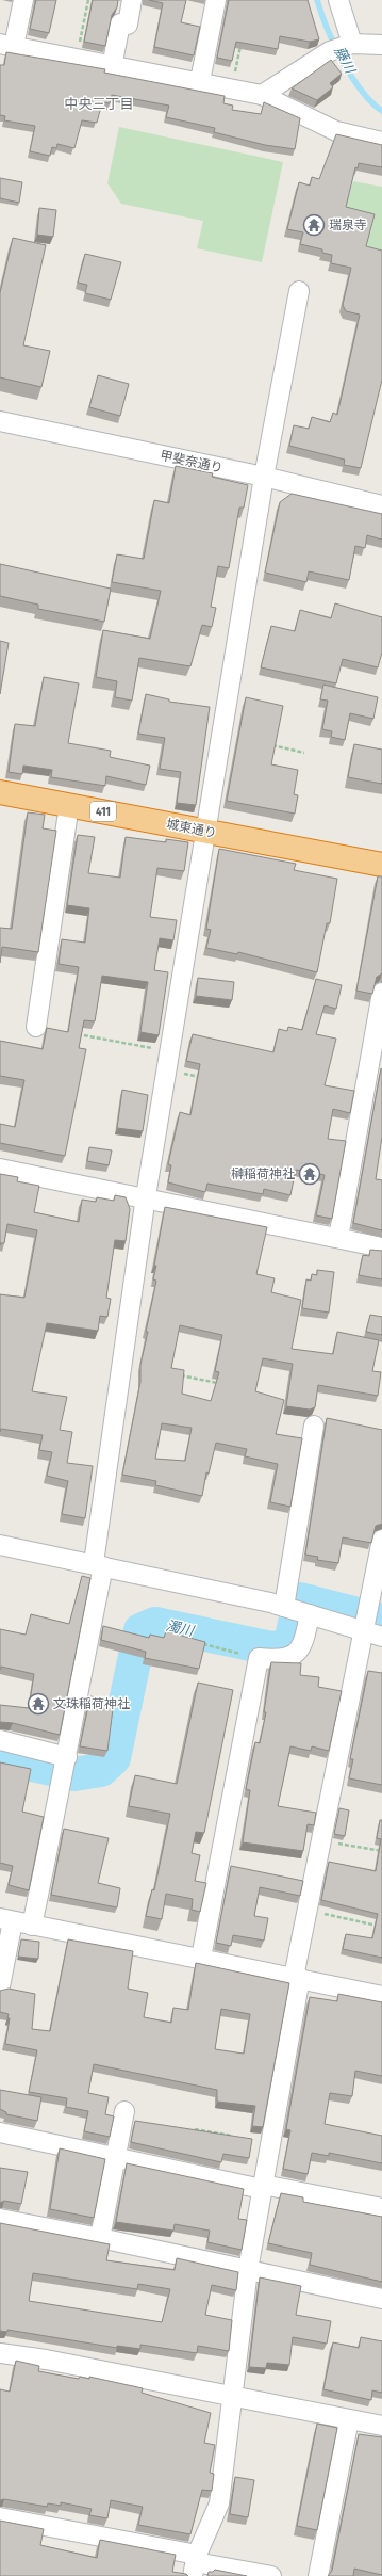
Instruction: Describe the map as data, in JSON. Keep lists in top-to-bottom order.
{
  "streets": {
    "highway": ["411", "城東通り"],
    "street": ["甲斐奈通り"]
  },
  "districts": ["中央三丁目"],
  "water": ["藤川", "濁川"],
  "places": {
    "temple": ["瑞泉寺", "榊稲荷神社", "文珠稲荷神社"]
  }
}
